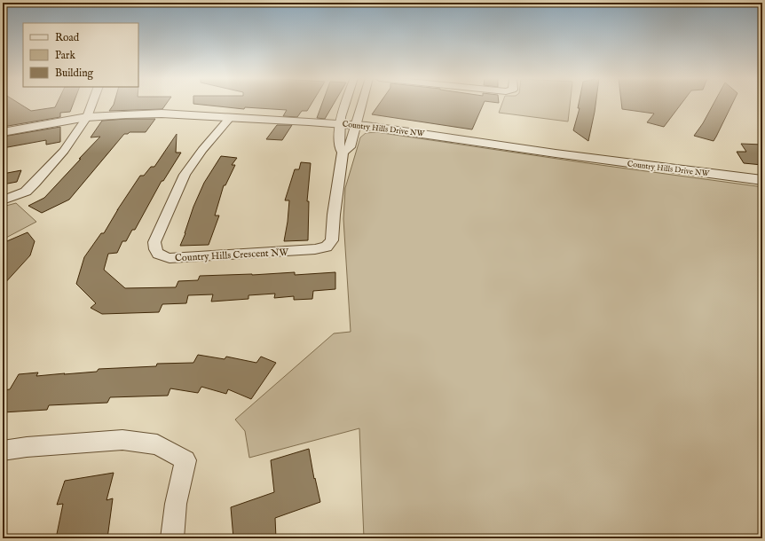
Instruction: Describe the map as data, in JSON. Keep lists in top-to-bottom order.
{
  "streets": {
    "street": ["Country Hills Drive NW", "Country Hills Crescent NW"]
  },
  "crossings": [
    ["Country Hills Drive NW", "Country Hills Crescent NW"]
  ],
  "legend": ["Road", "Park", "Building"]
}
